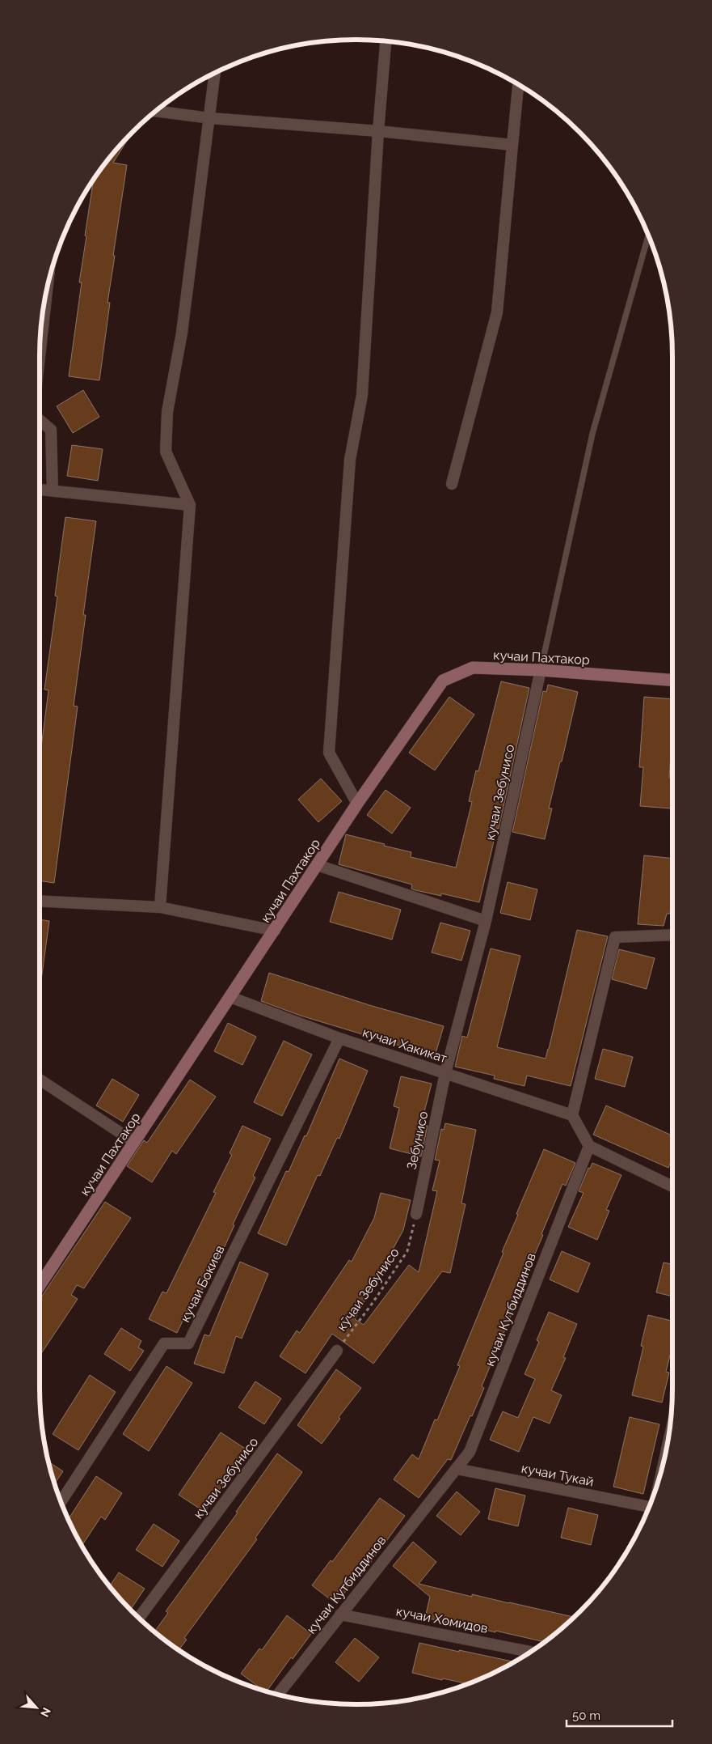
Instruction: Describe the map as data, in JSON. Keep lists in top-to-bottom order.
{
  "streets": {
    "main road": ["кучаи Пахтакор"],
    "street": [
      "кучаи Зебунисо",
      "кучаи Хакикат",
      "Зебунисо",
      "кучаи Бокиев",
      "кучаи Кутбиддинов",
      "кучаи Тукай",
      "кучаи Хомидов"
    ],
    "path": ["кӯчаи Зебунисо"]
  },
  "crossings": [
    ["кучаи Пахтакор", "кучаи Зебунисо"],
    ["кучаи Пахтакор", "кучаи Хакикат"],
    ["кучаи Зебунисо", "кучаи Хакикат"],
    ["кучаи Зебунисо", "Зебунисо"],
    ["кучаи Зебунисо", "кӯчаи Зебунисо"],
    ["кучаи Хакикат", "Зебунисо"],
    ["кучаи Хакикат", "кучаи Бокиев"],
    ["Зебунисо", "кӯчаи Зебунисо"],
    ["кучаи Кутбиддинов", "кучаи Тукай"],
    ["кучаи Кутбиддинов", "кучаи Хомидов"]
  ],
  "scale_bar": "50 m",
  "north": "bottom right"
}
